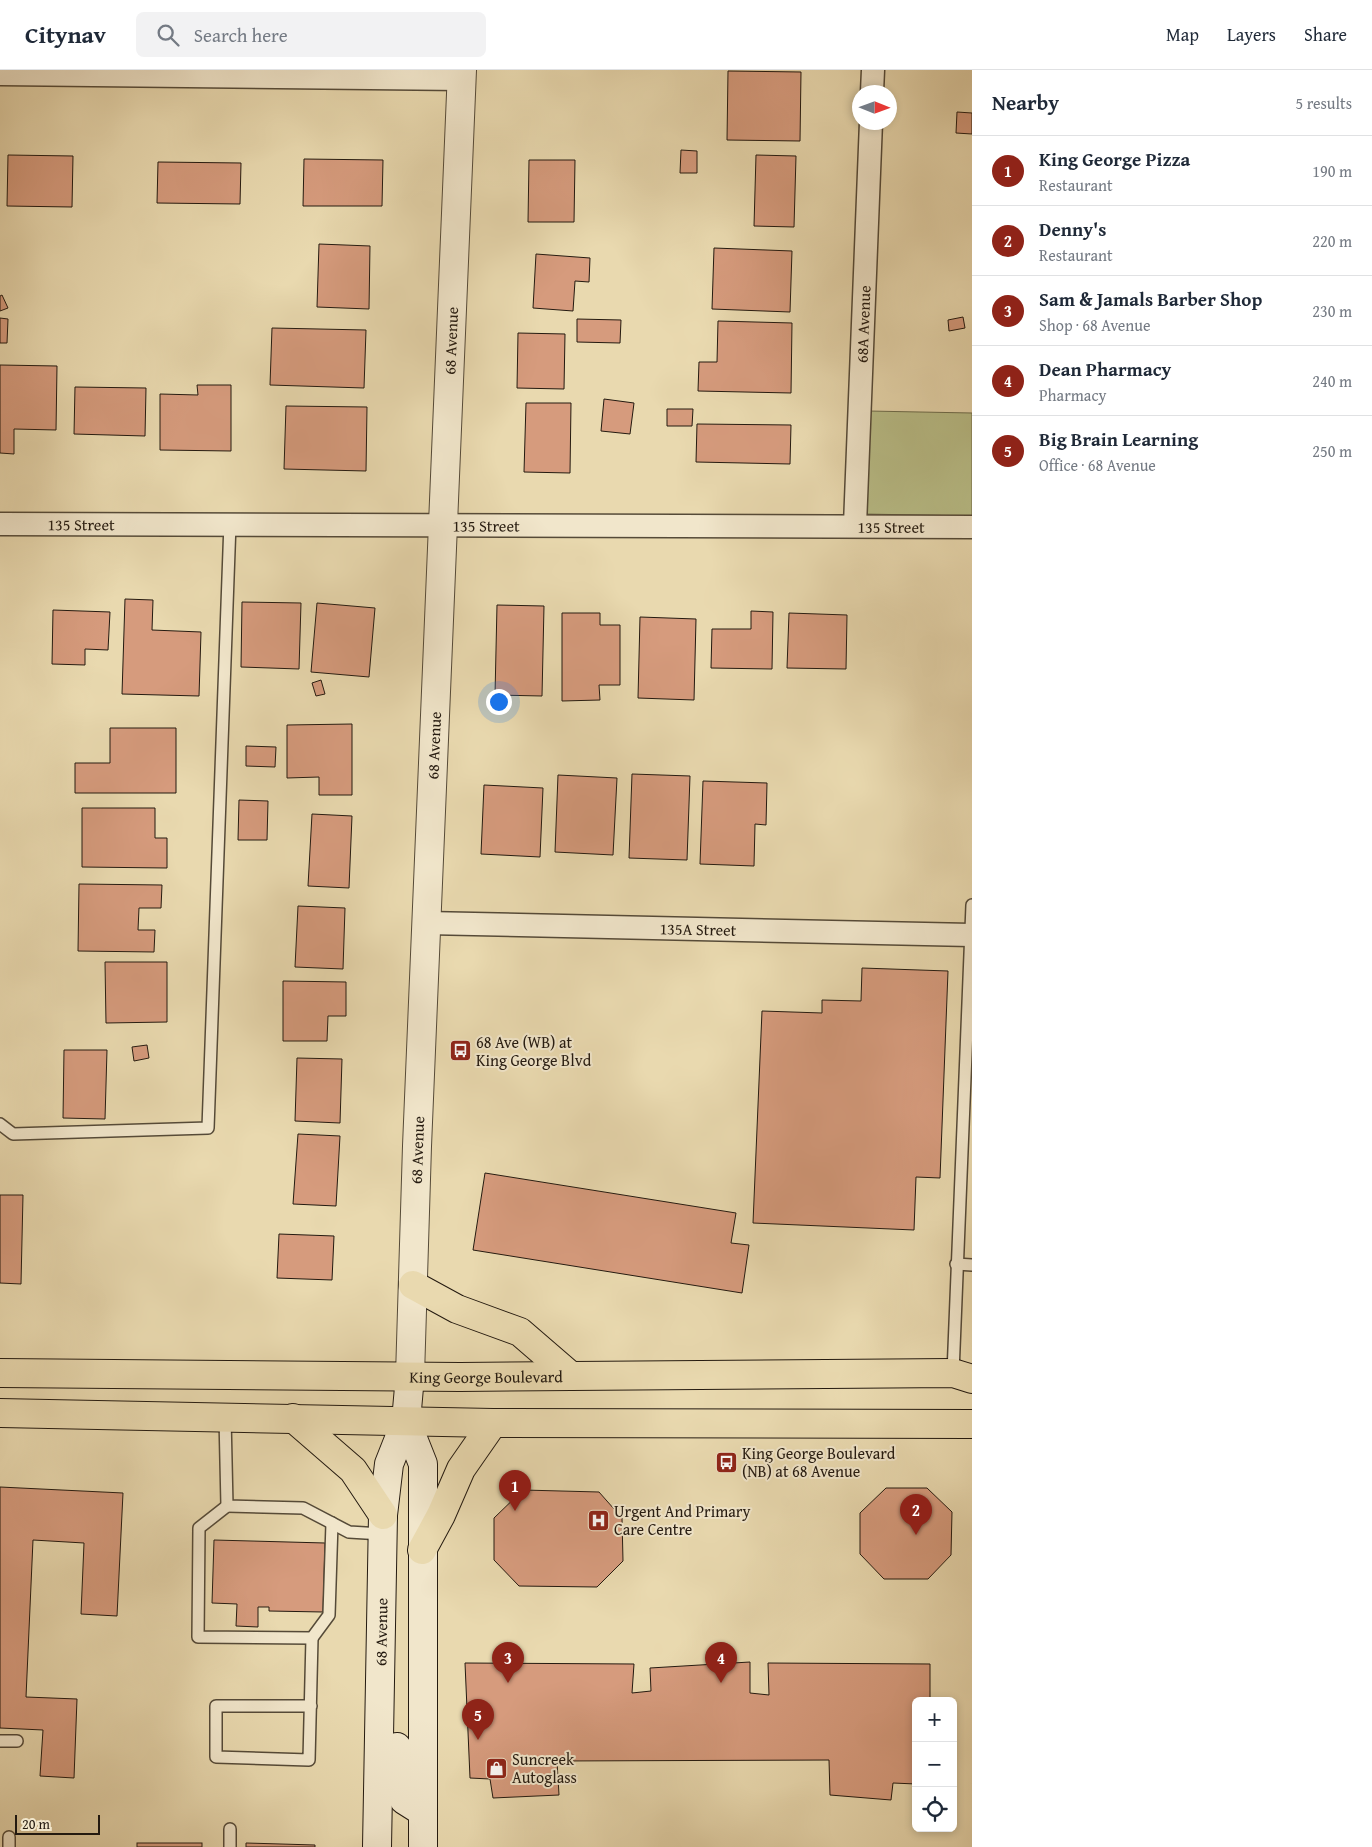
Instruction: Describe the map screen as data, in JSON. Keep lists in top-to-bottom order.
{
  "streets": {
    "main road": ["King George Boulevard"],
    "street": [
      "68A Avenue",
      "68 Avenue",
      "135 Street",
      "135A Street"
    ]
  },
  "crossings": [
    ["68A Avenue", "135 Street"],
    ["68 Avenue", "135 Street"],
    ["68 Avenue", "135A Street"],
    ["68 Avenue", "King George Boulevard"]
  ],
  "places": {
    "bus stop": ["68 Ave (WB) at King George Blvd", "King George Boulevard (NB) at 68 Avenue"],
    "hospital": ["Urgent And Primary Care Centre"],
    "shop": ["Suncreek Autoglass"]
  },
  "scale_bar": "20 m",
  "north": "right",
  "page": {
    "header": "Citynav",
    "search": "Search here",
    "nav": ["Map", "Layers", "Share"],
    "heading": ["Nearby", "5 results"],
    "list": [
      {
        "mark": "1",
        "name": "King George Pizza",
        "note": "Restaurant",
        "value": "190 m"
      },
      {
        "mark": "2",
        "name": "Denny's",
        "note": "Restaurant",
        "value": "220 m"
      },
      {
        "mark": "3",
        "name": "Sam & Jamals Barber Shop",
        "note": "Shop · 68 Avenue",
        "value": "230 m"
      },
      {
        "mark": "4",
        "name": "Dean Pharmacy",
        "note": "Pharmacy",
        "value": "240 m"
      },
      {
        "mark": "5",
        "name": "Big Brain Learning",
        "note": "Office · 68 Avenue",
        "value": "250 m"
      }
    ],
    "pins": [
      "1",
      "2",
      "3",
      "4",
      "5"
    ],
    "map_buttons": ["+", "−"],
    "scale": "20 m"
  }
}
